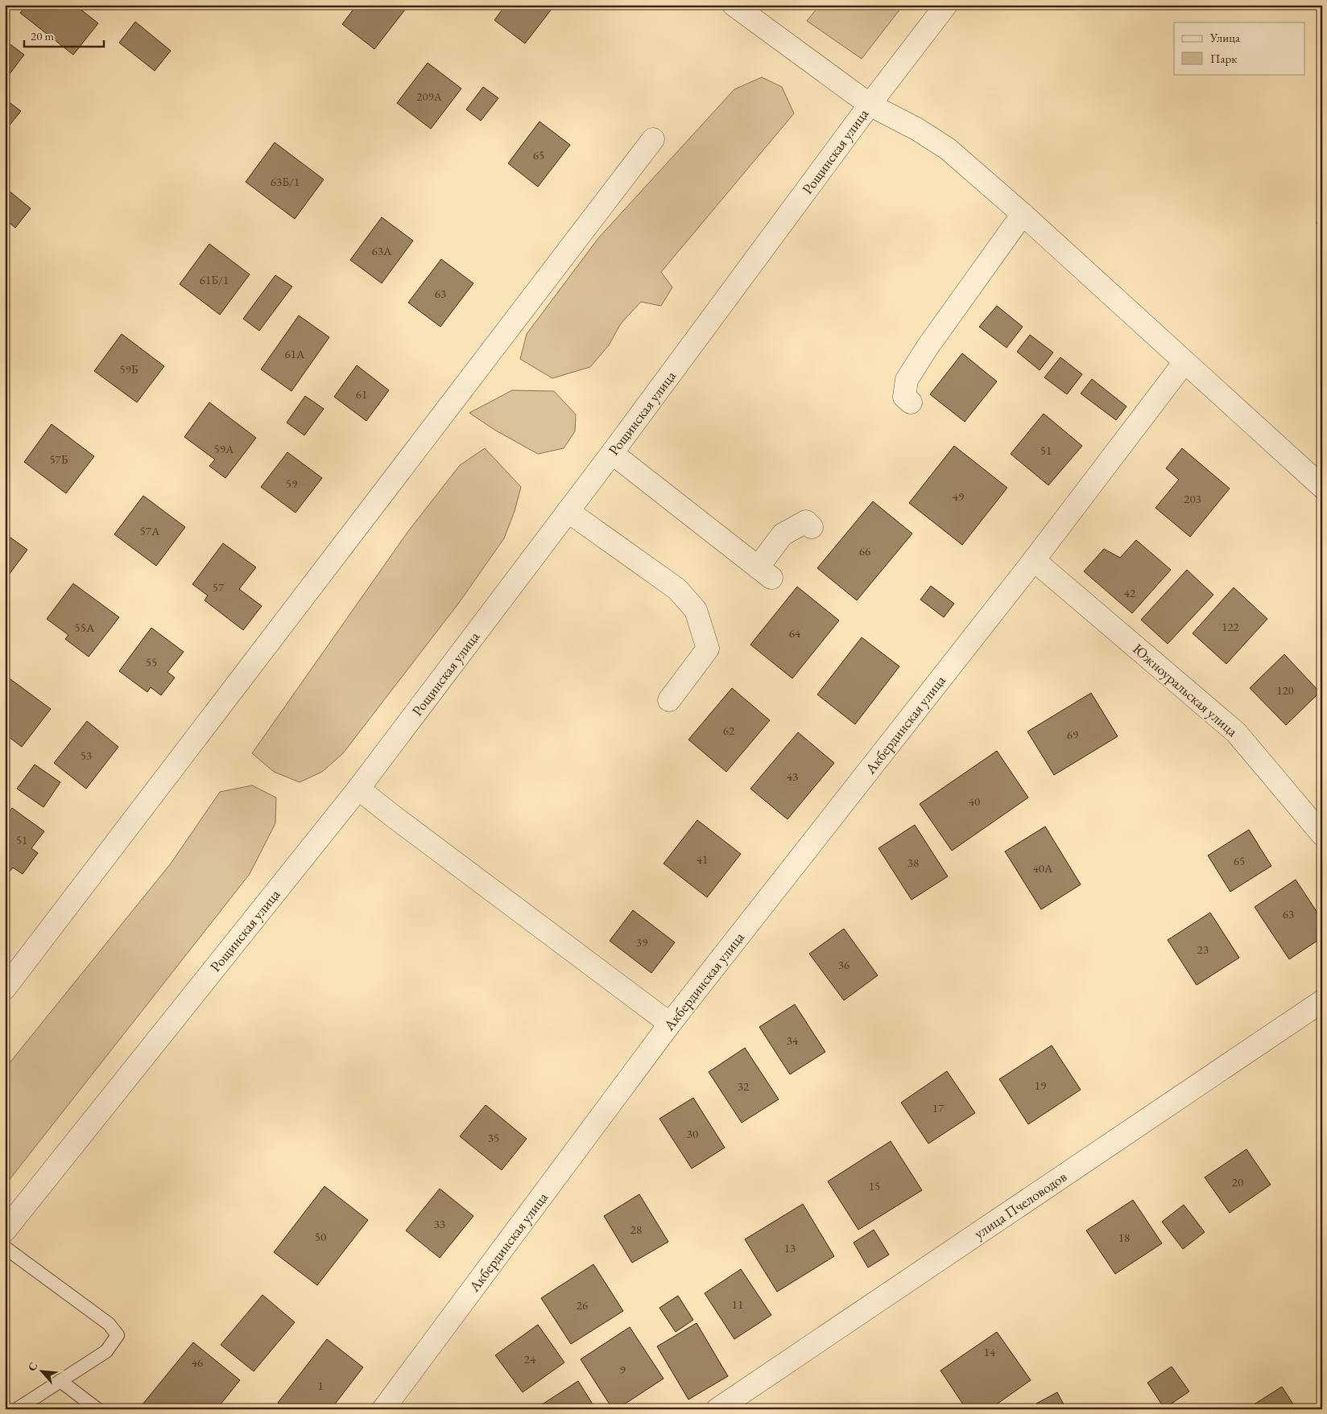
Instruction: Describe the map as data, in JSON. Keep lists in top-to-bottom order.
{
  "streets": {
    "street": [
      "Рощинская улица",
      "Южноуральская улица",
      "Акбердинская улица",
      "улица Пчеловодов"
    ]
  },
  "crossings": [
    ["Южноуральская улица", "Акбердинская улица"]
  ],
  "house_numbers": [
    "209А",
    "65",
    "63Б/1",
    "63А",
    "61Б/1",
    "63",
    "61А",
    "59Б",
    "61",
    "59А",
    "51",
    "57Б",
    "59",
    "49",
    "203",
    "57А",
    "66",
    "57",
    "42",
    "122",
    "55А",
    "64",
    "55",
    "120",
    "62",
    "69",
    "53",
    "43",
    "40",
    "51",
    "41",
    "65",
    "38",
    "40А",
    "63",
    "39",
    "23",
    "36",
    "34",
    "19",
    "32",
    "17",
    "30",
    "35",
    "20",
    "15",
    "33",
    "28",
    "50",
    "18",
    "13",
    "11",
    "26",
    "14",
    "24",
    "46",
    "9",
    "1"
  ],
  "legend": ["Улица", "Парк"],
  "scale_bar": "20 m",
  "north": "top left"
}
